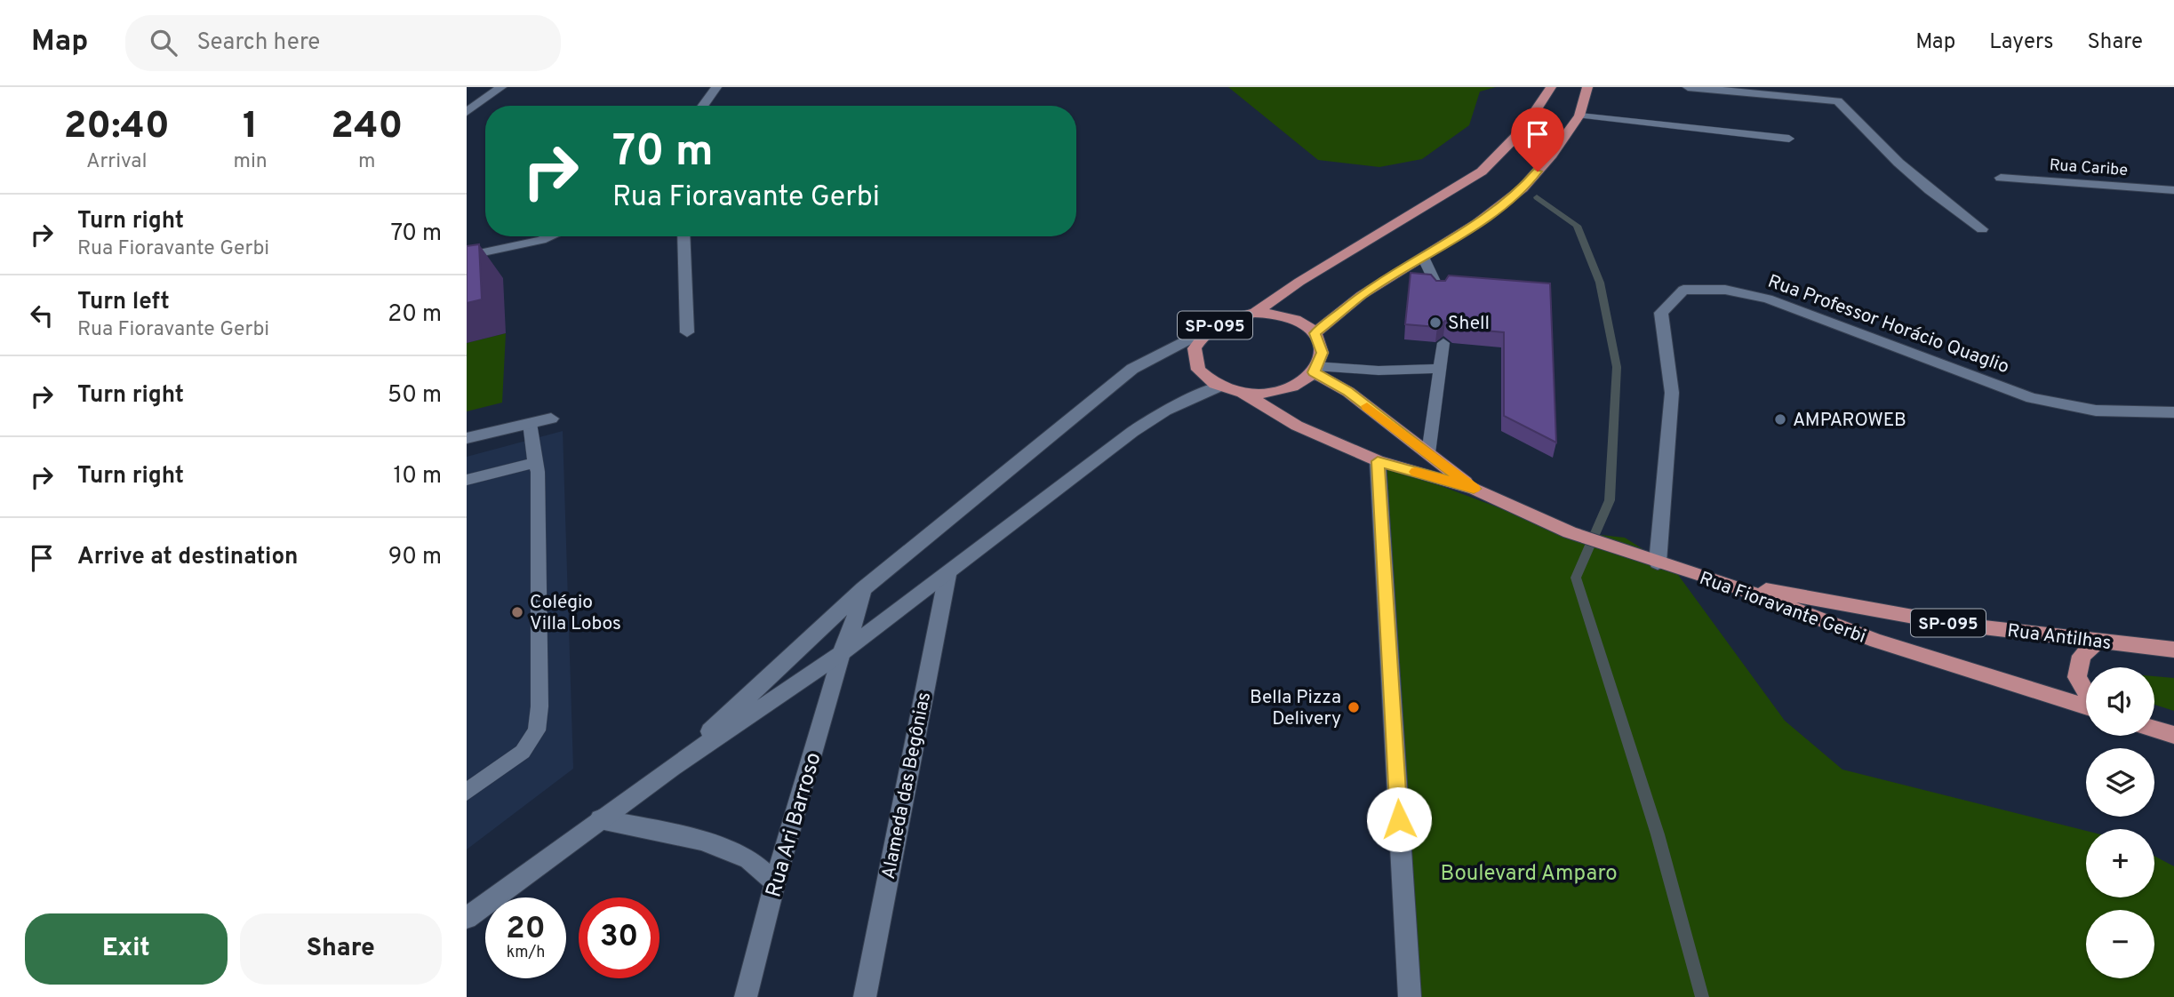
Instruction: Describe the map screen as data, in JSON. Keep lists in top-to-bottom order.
{
  "streets": {
    "main road": ["SP-095", "Rua Fioravante Gerbi", "Rua Antilhas"],
    "street": [
      "Rua Caribe",
      "Rua Professor Horácio Quaglio",
      "Alameda das Begônias",
      "Rua Ari Barroso"
    ]
  },
  "crossings": [
    ["Rua Professor Horácio Quaglio", "Rua Fioravante Gerbi"],
    ["SP-095", "Rua Fioravante Gerbi"],
    ["Rua Fioravante Gerbi", "Rua Antilhas"]
  ],
  "parks": ["Boulevard Amparo"],
  "places": [
    "Shell",
    "AMPAROWEB",
    "Colégio Villa Lobos",
    "Bella Pizza Delivery"
  ],
  "page": {
    "header": "Map",
    "search": "Search here",
    "nav": ["Map", "Layers", "Share"],
    "eta": [
      "20:40",
      "Arrival",
      "1",
      "min",
      "240",
      "m"
    ],
    "turn": ["70 m", "Rua Fioravante Gerbi"],
    "list": [
      {
        "name": "Turn right",
        "note": "Rua Fioravante Gerbi",
        "value": "70 m"
      },
      {
        "name": "Turn left",
        "note": "Rua Fioravante Gerbi",
        "value": "20 m"
      },
      {
        "name": "Turn right",
        "value": "50 m"
      },
      {
        "name": "Turn right",
        "value": "10 m"
      },
      {
        "name": "Arrive at destination",
        "value": "90 m"
      }
    ],
    "map_buttons": ["+", "−"],
    "speed": "20 km/h",
    "limit": "30",
    "buttons": ["Exit", "Share"]
  }
}
